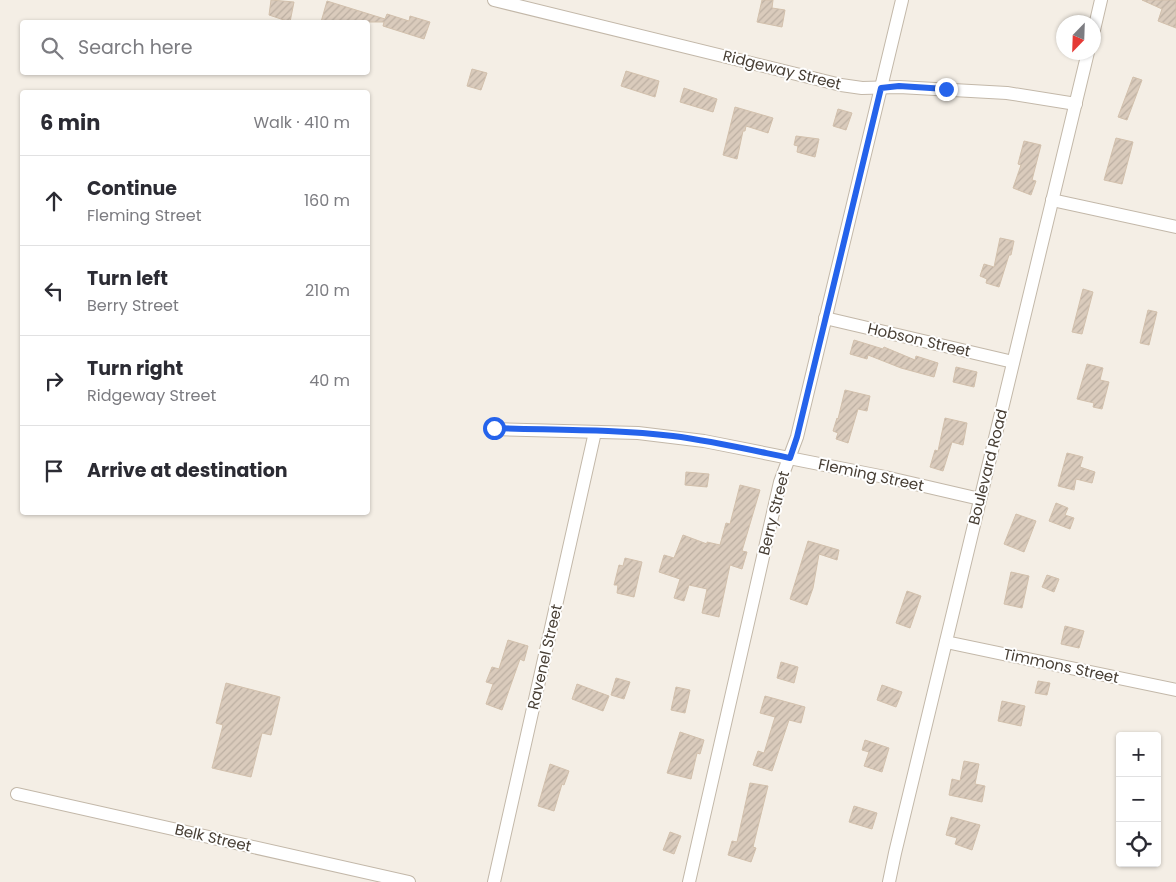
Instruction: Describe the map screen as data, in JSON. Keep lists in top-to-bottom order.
{
  "streets": {
    "street": [
      "Ridgeway Street",
      "Hobson Street",
      "Boulevard Road",
      "Fleming Street",
      "Berry Street",
      "Ravenel Street",
      "Timmons Street",
      "Belk Street"
    ]
  },
  "crossings": [
    ["Ridgeway Street", "Boulevard Road"],
    ["Ridgeway Street", "Berry Street"],
    ["Hobson Street", "Boulevard Road"],
    ["Hobson Street", "Berry Street"],
    ["Boulevard Road", "Fleming Street"],
    ["Boulevard Road", "Timmons Street"],
    ["Fleming Street", "Berry Street"],
    ["Fleming Street", "Ravenel Street"]
  ],
  "north": "bottom left",
  "page": {
    "search": "Search here",
    "heading": ["6 min", "Walk · 410 m"],
    "list": [
      ["Continue", "Fleming Street", "160 m"],
      ["Turn left", "Berry Street", "210 m"],
      ["Turn right", "Ridgeway Street", "40 m"],
      "Arrive at destination"
    ],
    "map_buttons": ["+", "−"]
  }
}
